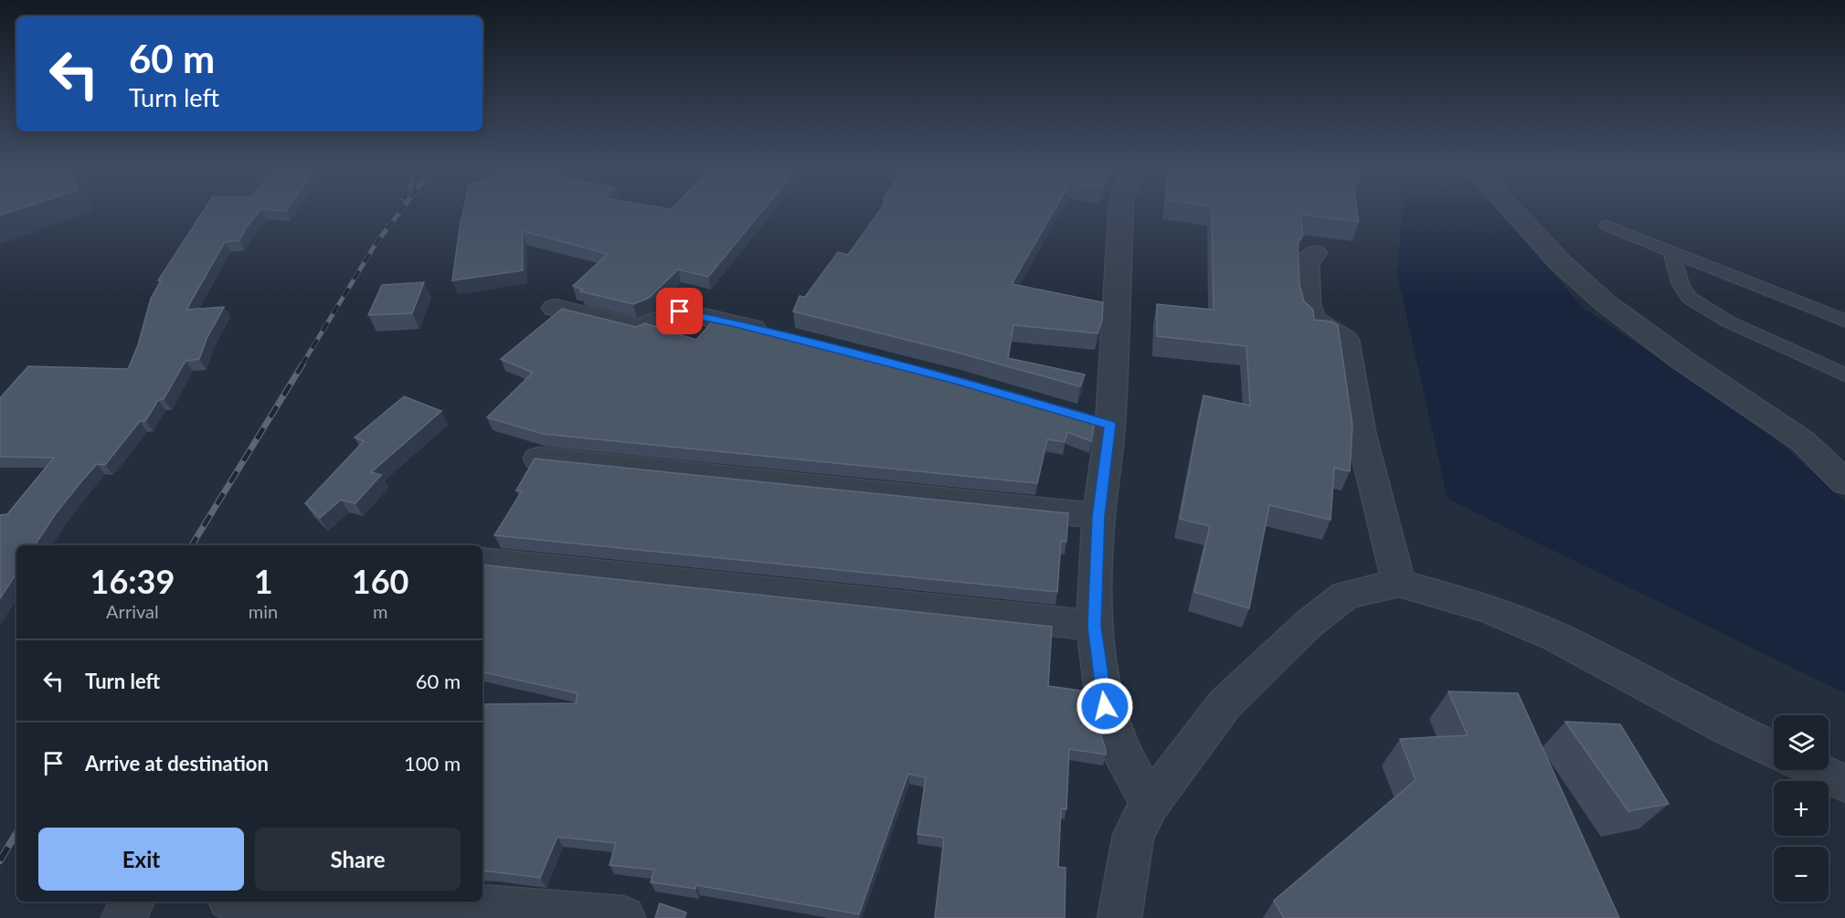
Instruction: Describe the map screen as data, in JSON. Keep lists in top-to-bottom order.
{
  "page": {
    "turn": ["60 m", "Turn left"],
    "eta": [
      "16:39",
      "Arrival",
      "1",
      "min",
      "160",
      "m"
    ],
    "list": [
      {
        "name": "Turn left",
        "value": "60 m"
      },
      {
        "name": "Arrive at destination",
        "value": "100 m"
      }
    ],
    "map_buttons": ["+", "−"],
    "buttons": ["Exit", "Share"]
  }
}
